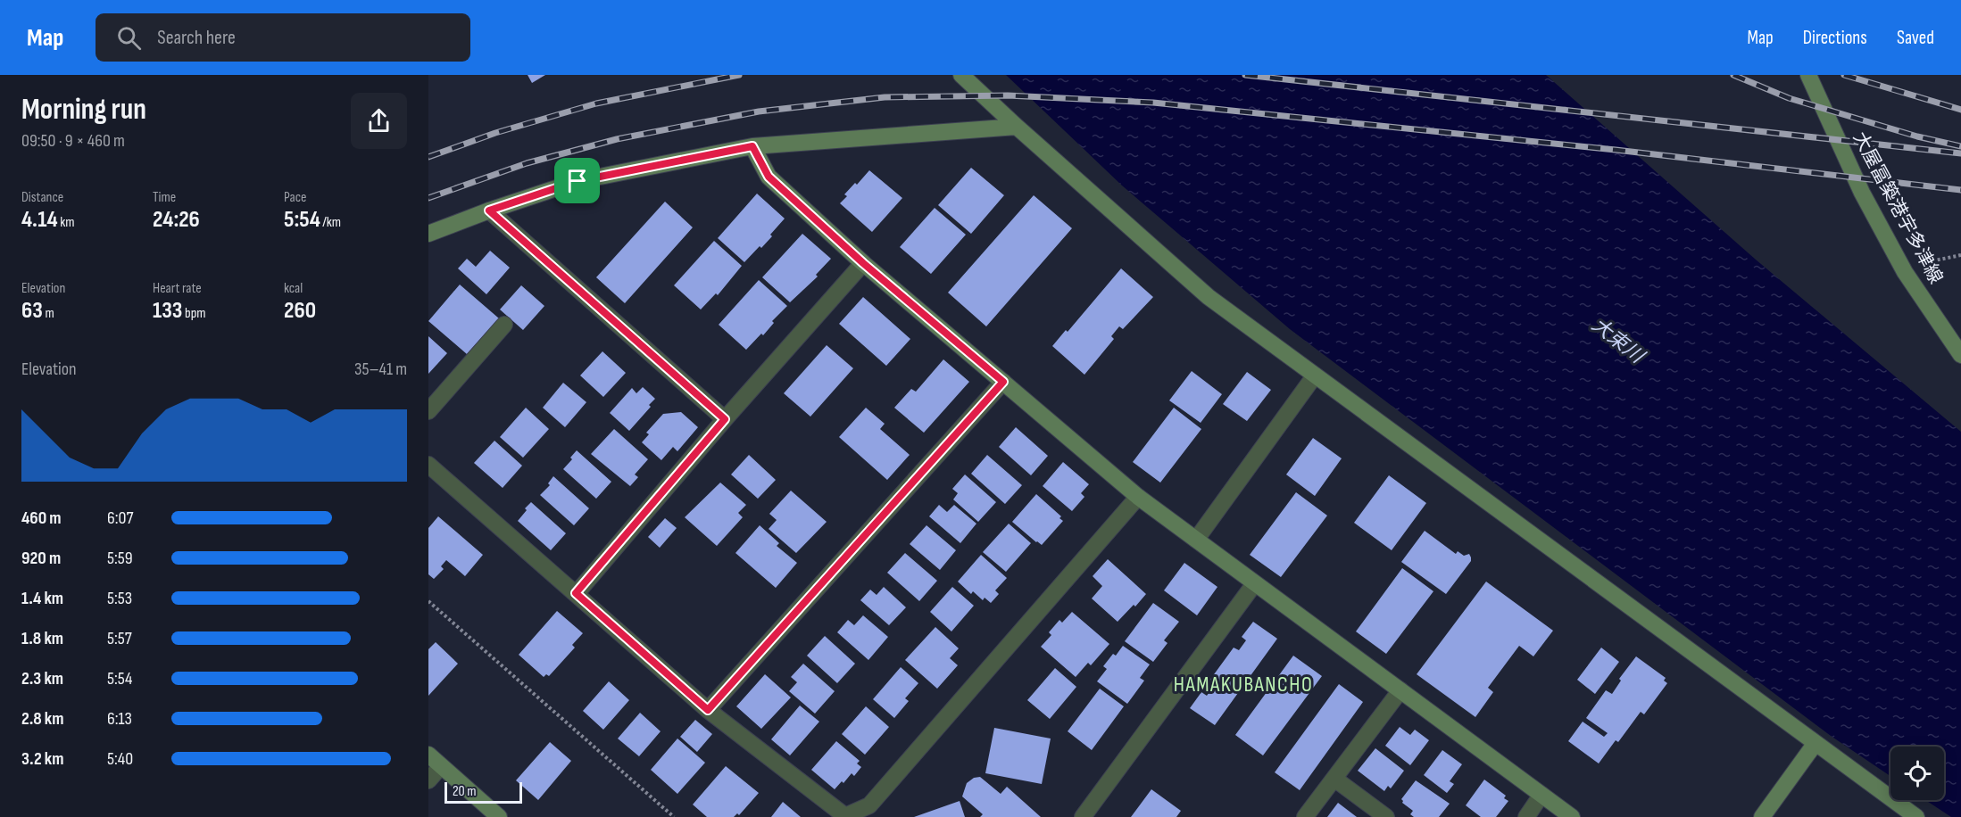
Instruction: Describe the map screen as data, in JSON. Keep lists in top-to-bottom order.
{
  "streets": {
    "street": ["大屋冨築港宇多津線"]
  },
  "districts": ["HAMAKUBANCHO"],
  "water": ["大束川"],
  "scale_bar": "20 m",
  "page": {
    "header": "Map",
    "search": "Search here",
    "nav": ["Map", "Directions", "Saved"],
    "heading": ["Morning run", "09:50 · 9 × 460 m"],
    "stats": [
      ["Distance", "4.14 km"],
      ["Time", "24:26"],
      ["Pace", "5:54 /km"],
      ["Elevation", "63 m"],
      ["Heart rate", "133 bpm"],
      ["kcal", "260"]
    ],
    "chart": ["Elevation", "35–41 m"],
    "list": [
      {
        "name": "460 m",
        "note": "6:07"
      },
      {
        "name": "920 m",
        "note": "5:59"
      },
      {
        "name": "1.4 km",
        "note": "5:53"
      },
      {
        "name": "1.8 km",
        "note": "5:57"
      },
      {
        "name": "2.3 km",
        "note": "5:54"
      },
      {
        "name": "2.8 km",
        "note": "6:13"
      },
      {
        "name": "3.2 km",
        "note": "5:40"
      }
    ],
    "scale": "20 m"
  }
}
